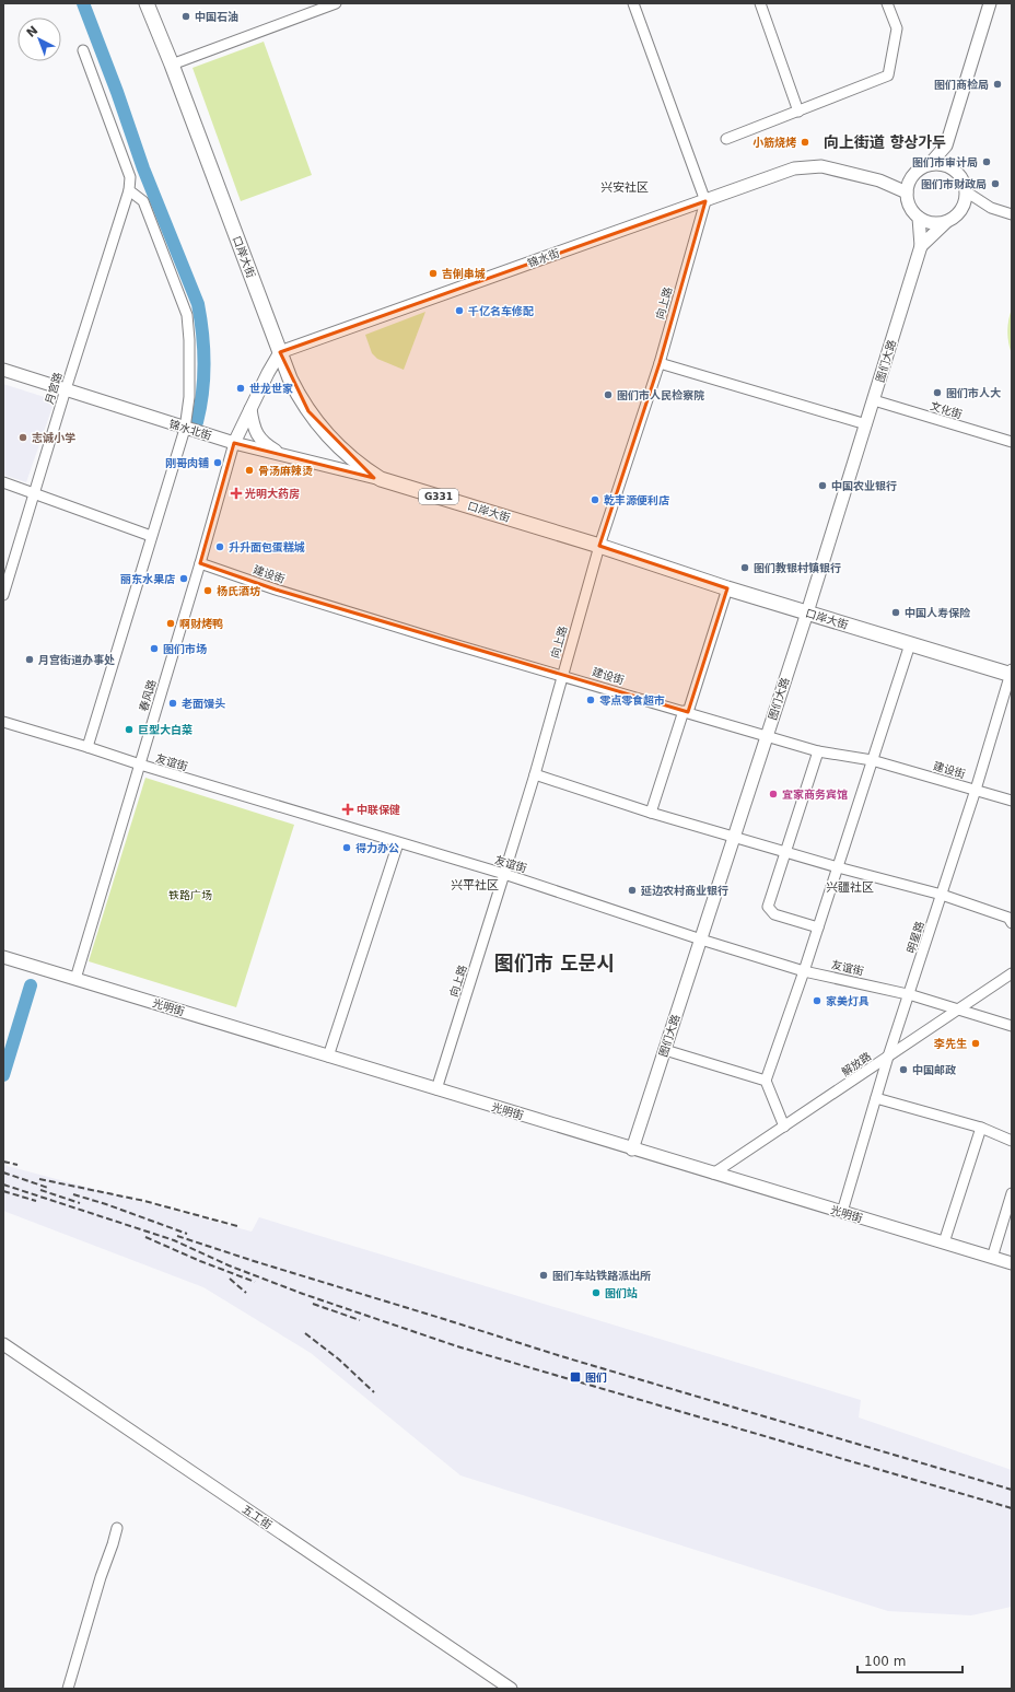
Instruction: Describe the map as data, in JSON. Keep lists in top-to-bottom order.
{
  "streets": {
    "highway": ["口岸大街", "G331"],
    "main road": [
      "锦水街",
      "图们大路",
      "锦水北街",
      "光明街",
      "五工街"
    ],
    "street": [
      "向上路",
      "月宫路",
      "文化街",
      "建设街",
      "春风路",
      "友谊街",
      "明星路",
      "解放路"
    ]
  },
  "crossings": [
    ["口岸大街", "锦水街"],
    ["口岸大街", "向上路"],
    ["口岸大街", "图们大路"],
    ["口岸大街", "锦水北街"],
    ["口岸大街", "明星路"],
    ["锦水街", "向上路"],
    ["向上路", "建设街"],
    ["向上路", "友谊街"],
    ["向上路", "光明街"],
    ["图们大路", "文化街"],
    ["图们大路", "建设街"],
    ["图们大路", "友谊街"],
    ["图们大路", "光明街"],
    ["月宫路", "锦水北街"],
    ["锦水北街", "春风路"],
    ["建设街", "春风路"],
    ["建设街", "明星路"],
    ["春风路", "友谊街"],
    ["春风路", "光明街"],
    ["友谊街", "明星路"],
    ["友谊街", "解放路"],
    ["明星路", "光明街"],
    ["明星路", "解放路"],
    ["光明街", "解放路"]
  ],
  "districts": [
    "向上街道 향상가두",
    "兴安社区",
    "兴平社区",
    "兴疆社区",
    "图们市 도문시"
  ],
  "parks": ["铁路广场"],
  "places": {
    "other": [
      "中国石油",
      "图们商检局",
      "小筋烧烤",
      "图们市审计局",
      "图们市财政局",
      "吉俐串城",
      "千亿名车修配",
      "世龙世家",
      "图们市人大",
      "图们市人民检察院",
      "志诚小学",
      "刚哥肉铺",
      "骨汤麻辣烫",
      "中国农业银行",
      "乾丰源便利店",
      "升升面包蛋糕城",
      "图们教银村镇银行",
      "丽东水果店",
      "杨氏酒坊",
      "中国人寿保险",
      "啊财烤鸭",
      "图们市场",
      "月宫街道办事处",
      "零点零食超市",
      "老面馒头",
      "巨型大白菜",
      "宜家商务宾馆",
      "得力办公",
      "延边农村商业银行",
      "家美灯具",
      "李先生",
      "中国邮政",
      "图们车站铁路派出所",
      "图们站"
    ],
    "health": ["光明大药房", "中联保健"],
    "transit": ["图们"]
  },
  "scale_bar": "100 m",
  "north": "top left"
}
